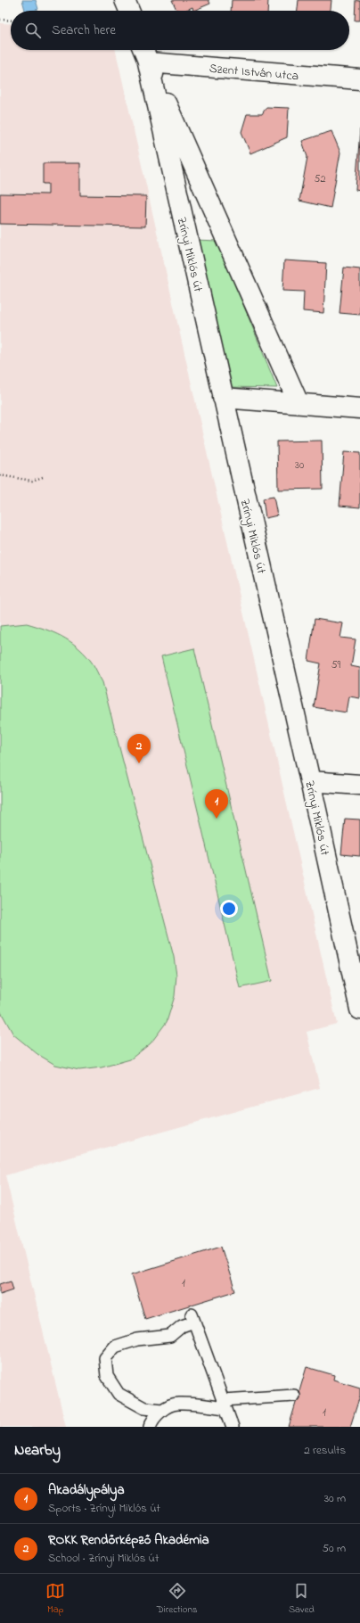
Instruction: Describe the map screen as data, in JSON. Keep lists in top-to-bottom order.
{
  "streets": {
    "street": ["Szent István utca", "Zrínyi Miklós út"]
  },
  "crossings": [
    ["Szent István utca", "Zrínyi Miklós út"]
  ],
  "house_numbers": [
    "52",
    "30",
    "59",
    "1",
    "1"
  ],
  "page": {
    "search": "Search here",
    "pins": ["2", "1"],
    "heading": ["Nearby", "2 results"],
    "list": [
      {
        "mark": "1",
        "name": "Akadálypálya",
        "note": "Sports · Zrínyi Miklós út",
        "value": "30 m"
      },
      {
        "mark": "2",
        "name": "ROKK Rendőrképző Akadémia",
        "note": "School · Zrínyi Miklós út",
        "value": "50 m"
      }
    ],
    "nav": ["Map", "Directions", "Saved"]
  }
}
